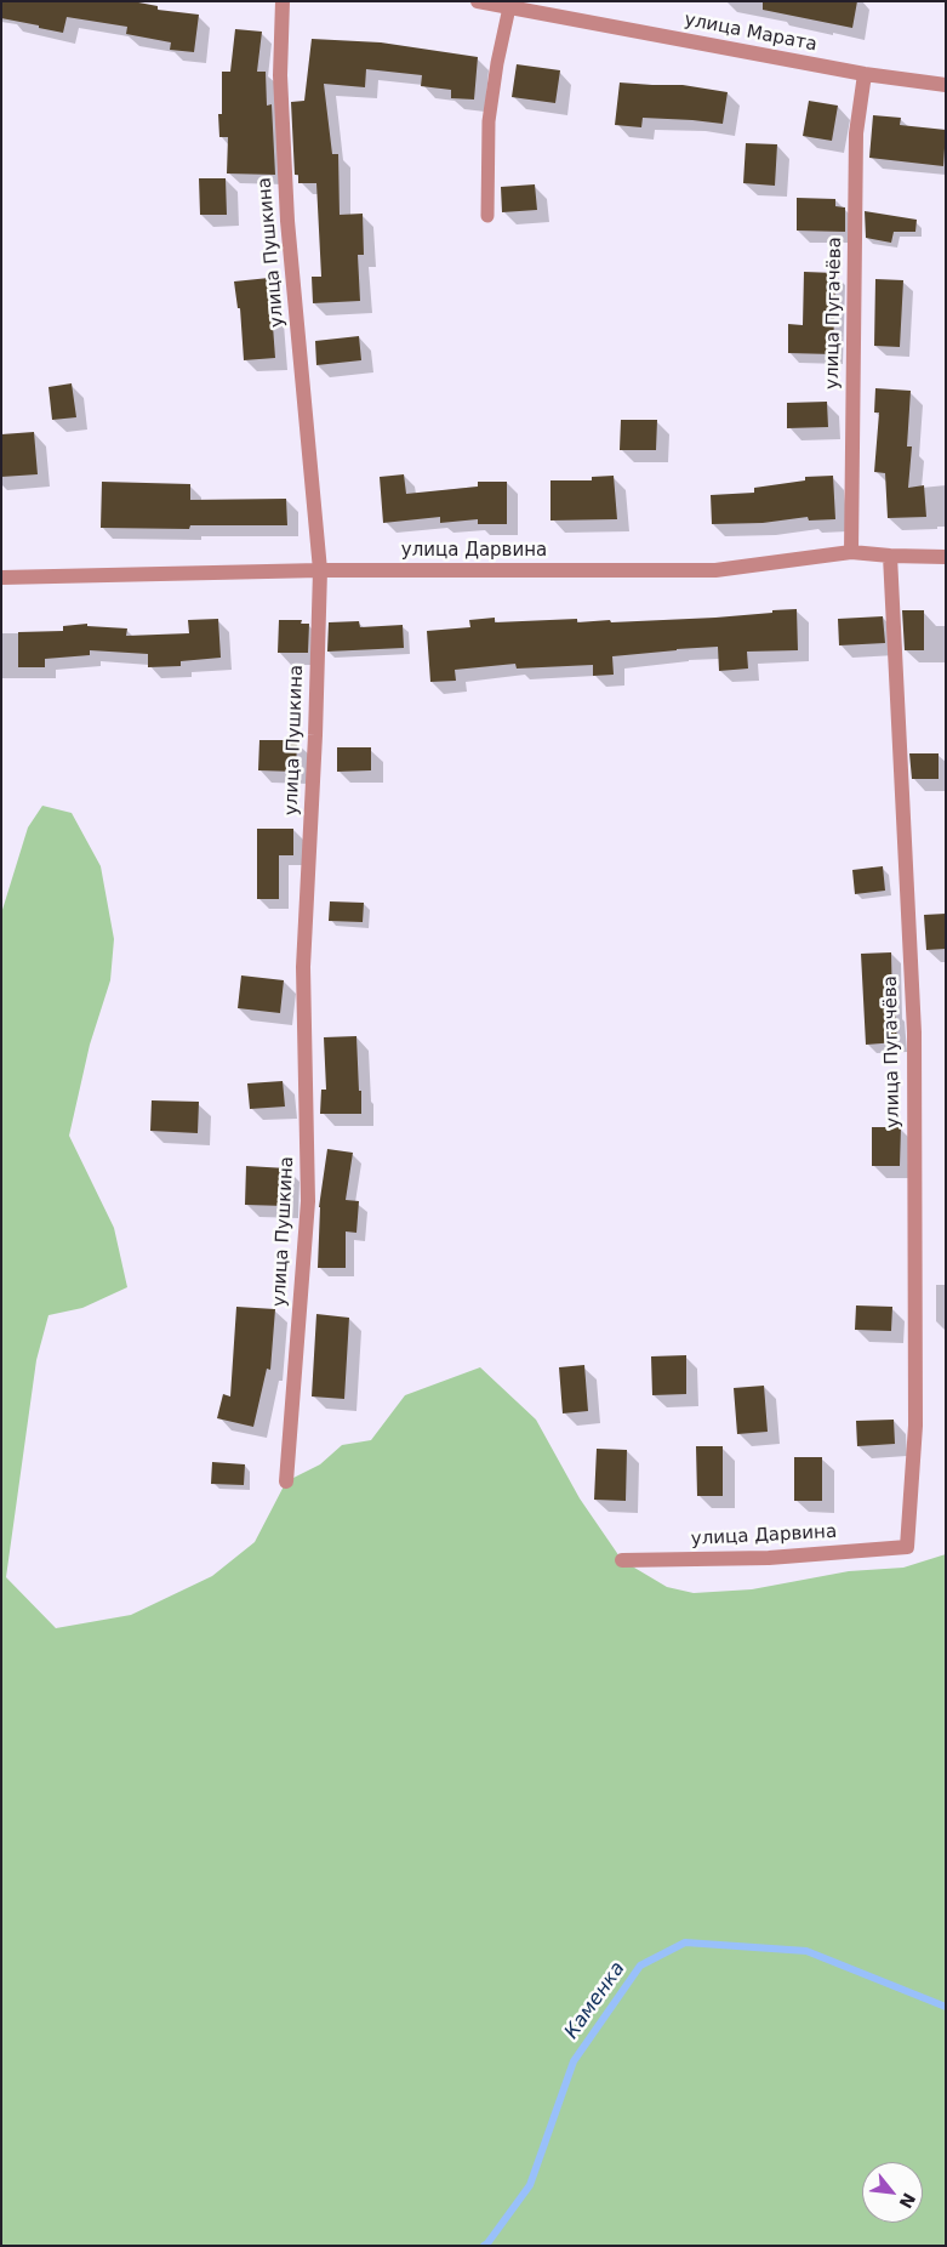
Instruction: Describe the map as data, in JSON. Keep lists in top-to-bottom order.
{
  "streets": {
    "street": [
      "улица Марата",
      "улица Пушкина",
      "улица Пугачёва",
      "улица Дарвина"
    ]
  },
  "crossings": [
    ["улица Марата", "улица Пугачёва"],
    ["улица Пушкина", "улица Дарвина"],
    ["улица Пугачёва", "улица Дарвина"]
  ],
  "water": ["Каменка"],
  "north": "bottom right"
}
